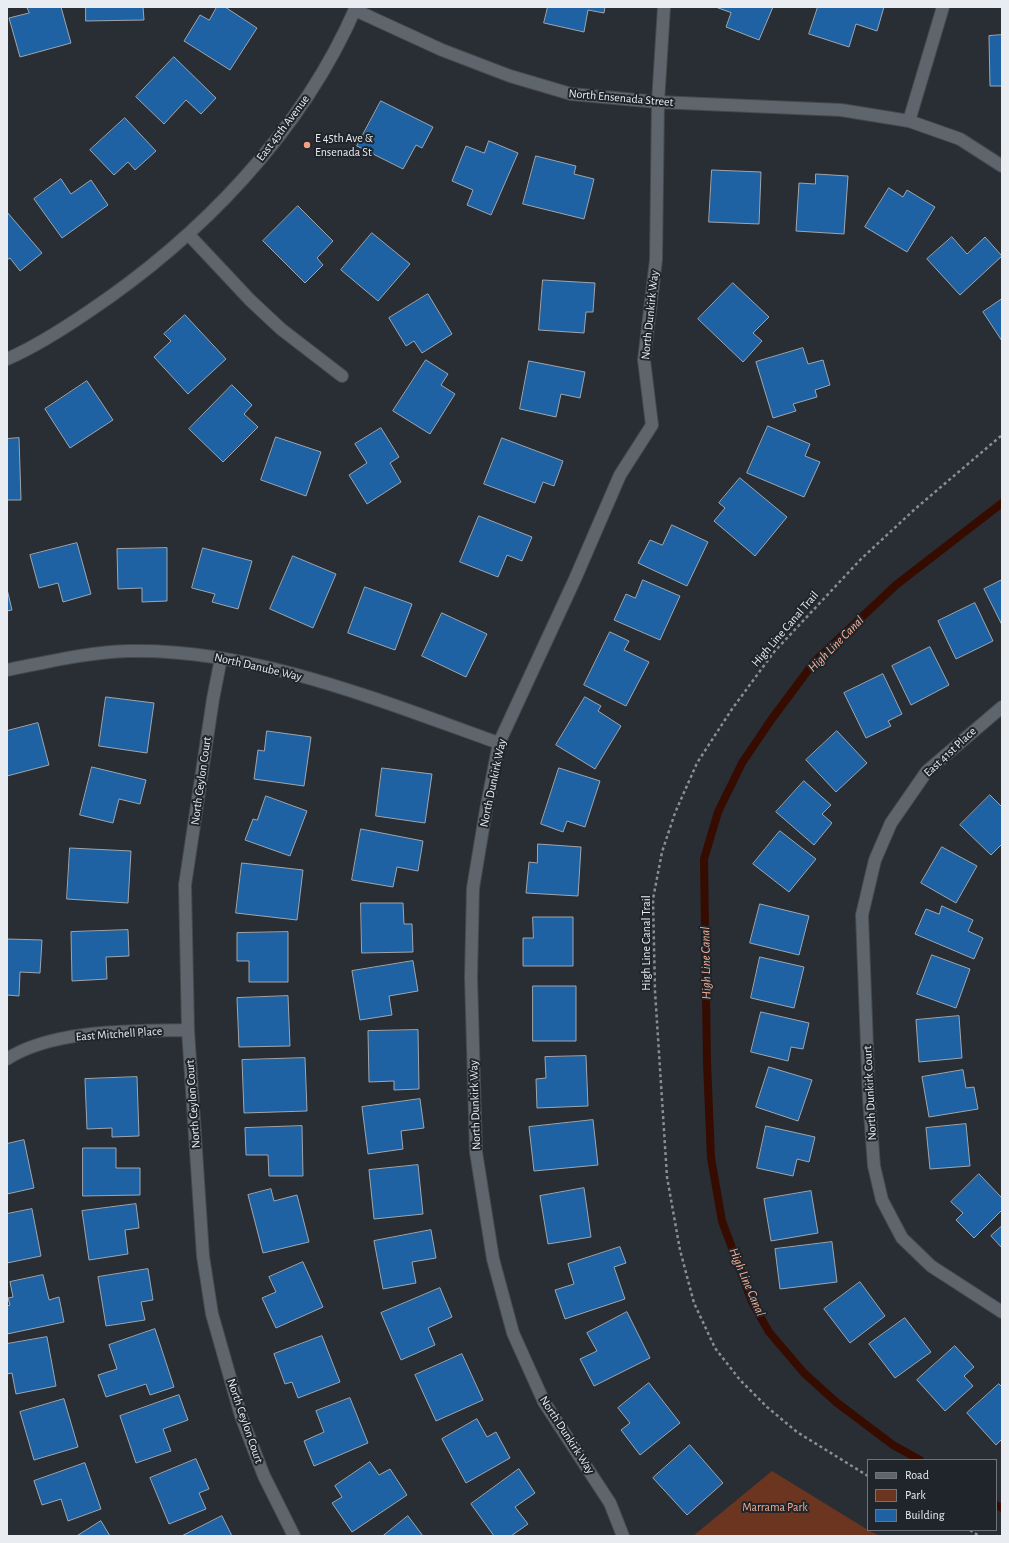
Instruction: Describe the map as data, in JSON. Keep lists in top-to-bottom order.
{
  "streets": {
    "street": [
      "North Ensenada Street",
      "East 45th Avenue",
      "North Dunkirk Way",
      "North Danube Way",
      "East 41st Place",
      "North Ceylon Court",
      "East Mitchell Place",
      "North Dunkirk Court"
    ],
    "path": ["High Line Canal Trail"]
  },
  "crossings": [
    ["North Ensenada Street", "East 45th Avenue"],
    ["North Ensenada Street", "North Dunkirk Way"],
    ["North Dunkirk Way", "North Danube Way"],
    ["North Danube Way", "North Ceylon Court"],
    ["East 41st Place", "North Dunkirk Court"],
    ["North Ceylon Court", "East Mitchell Place"]
  ],
  "water": ["High Line Canal"],
  "parks": ["Marrama Park"],
  "places": ["E 45th Ave & Ensenada St"],
  "legend": ["Road", "Park", "Building"]
}
